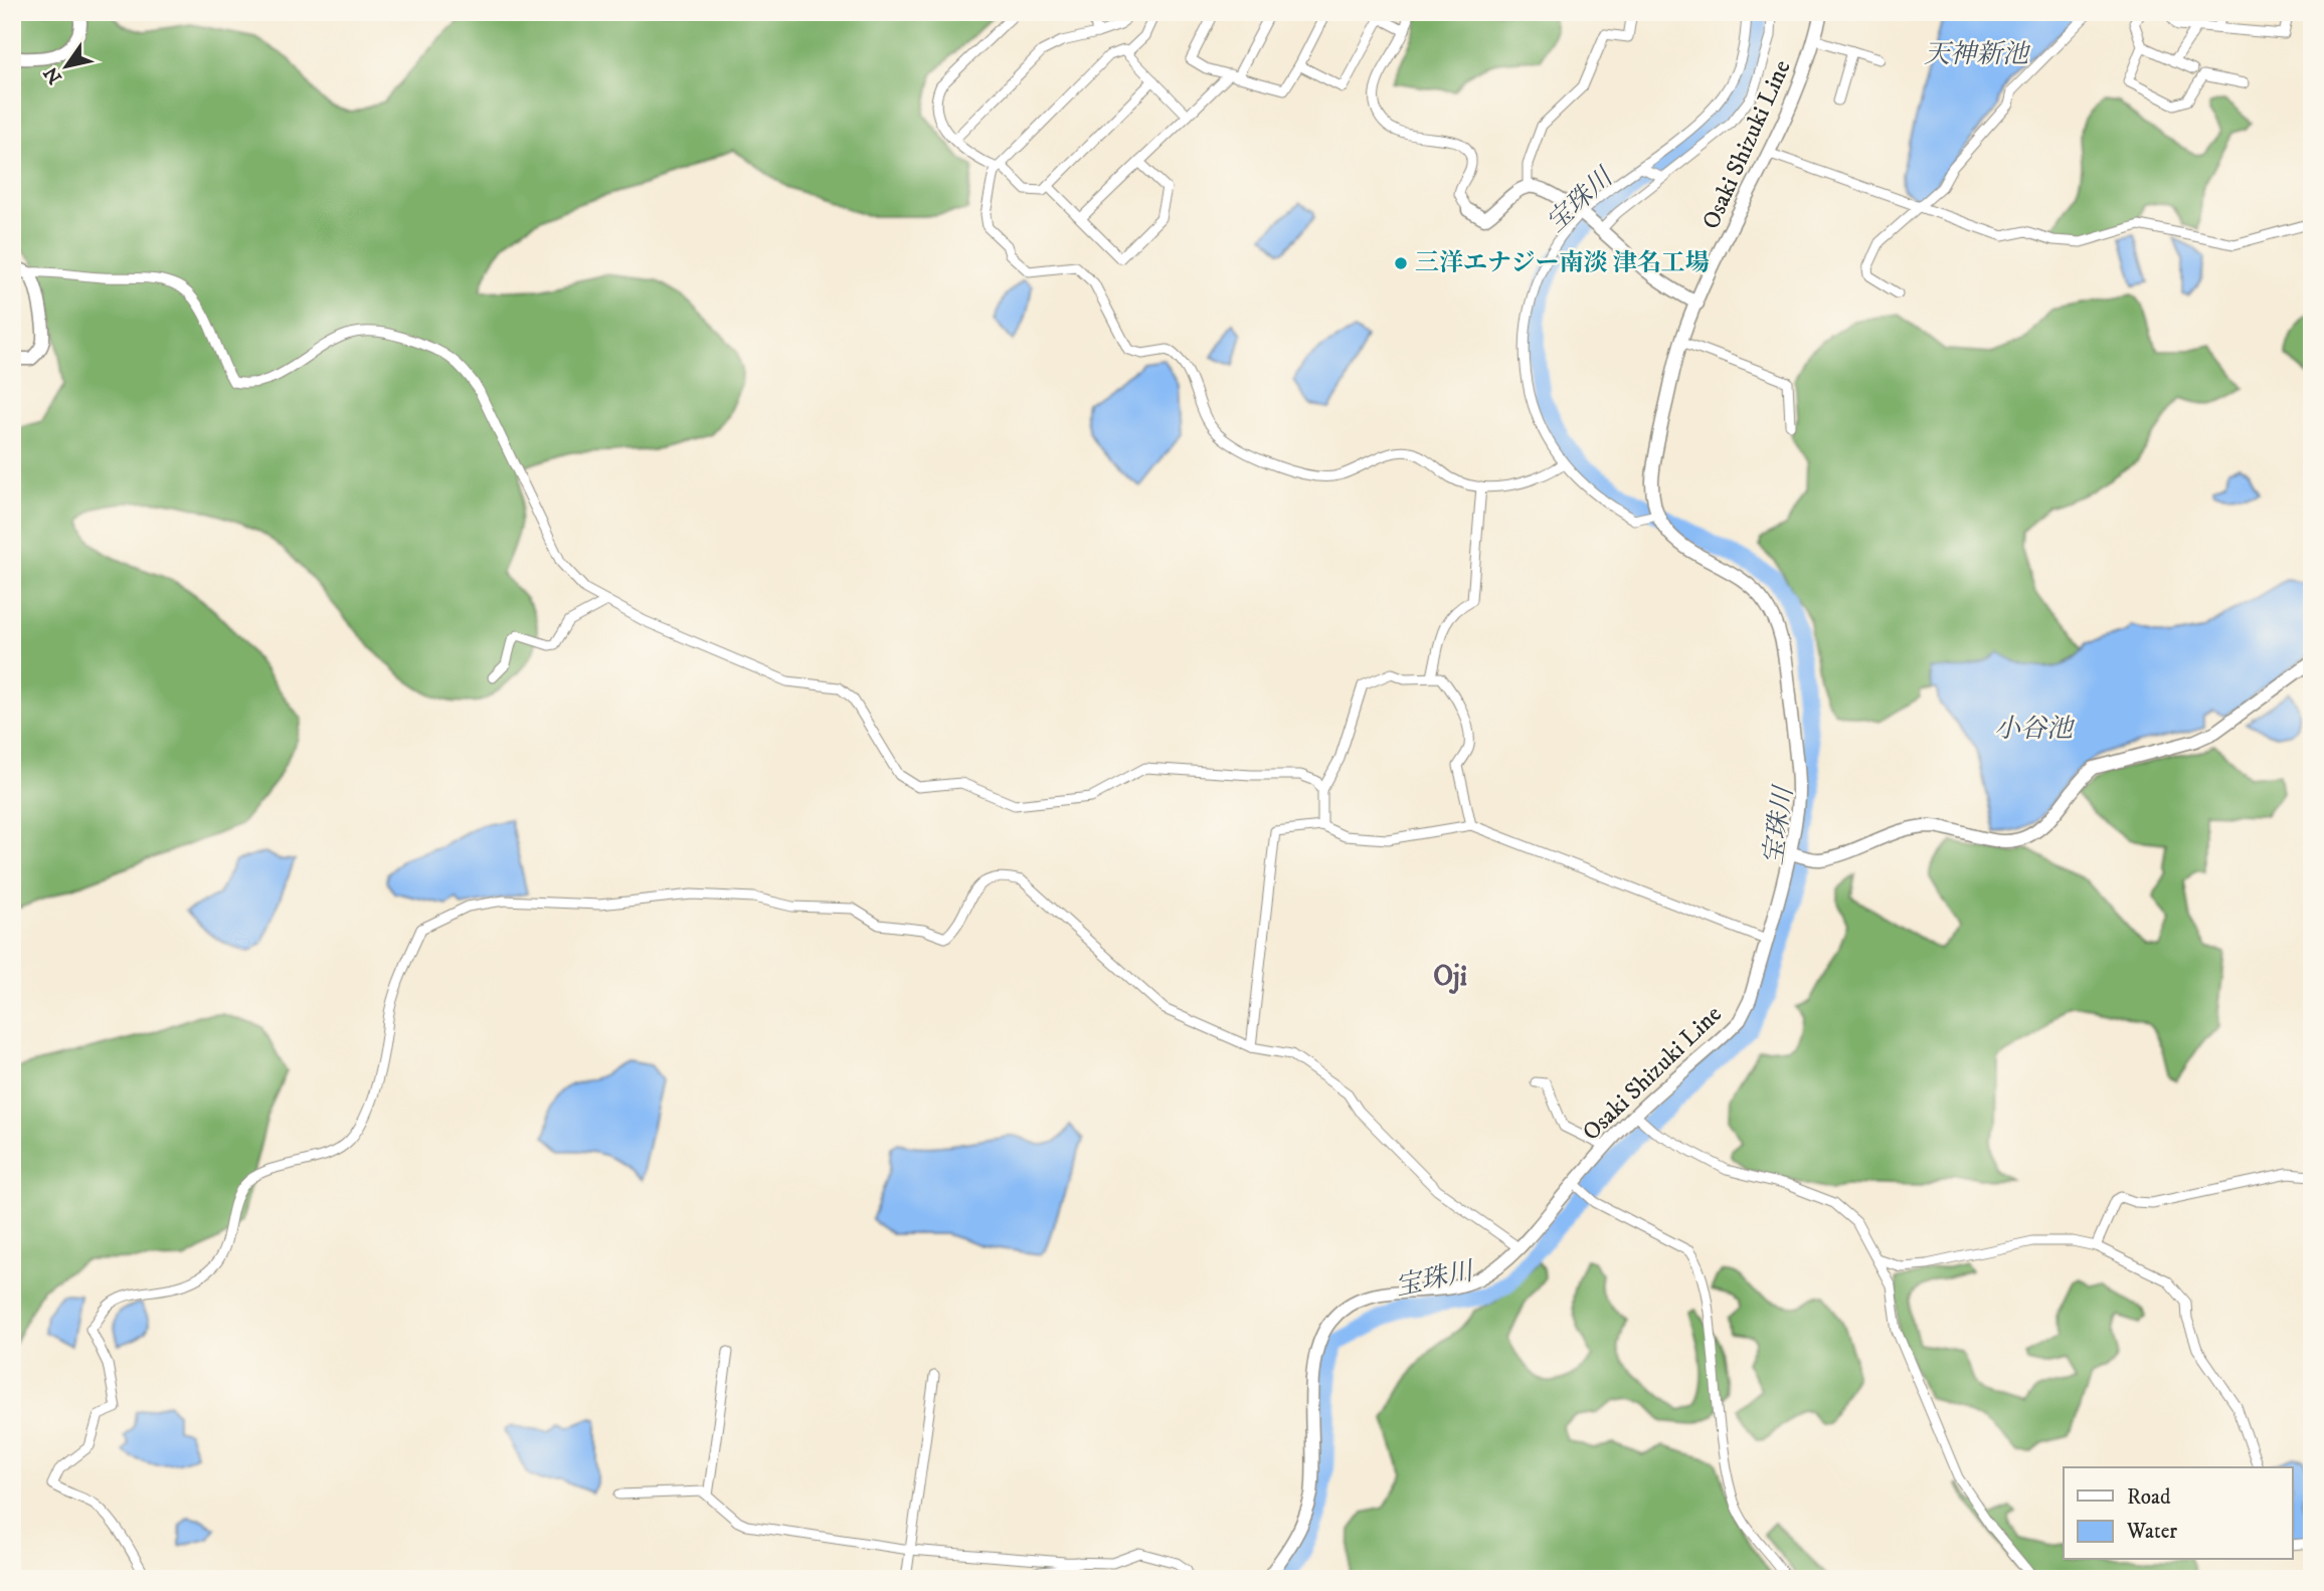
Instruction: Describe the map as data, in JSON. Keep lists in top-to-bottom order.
{
  "streets": {
    "main road": ["Osaki Shizuki Line"]
  },
  "districts": ["Oji"],
  "water": ["天神新池", "宝珠川", "小谷池"],
  "places": ["三洋エナジー南淡 津名工場"],
  "legend": ["Road", "Water"],
  "north": "bottom left"
}
